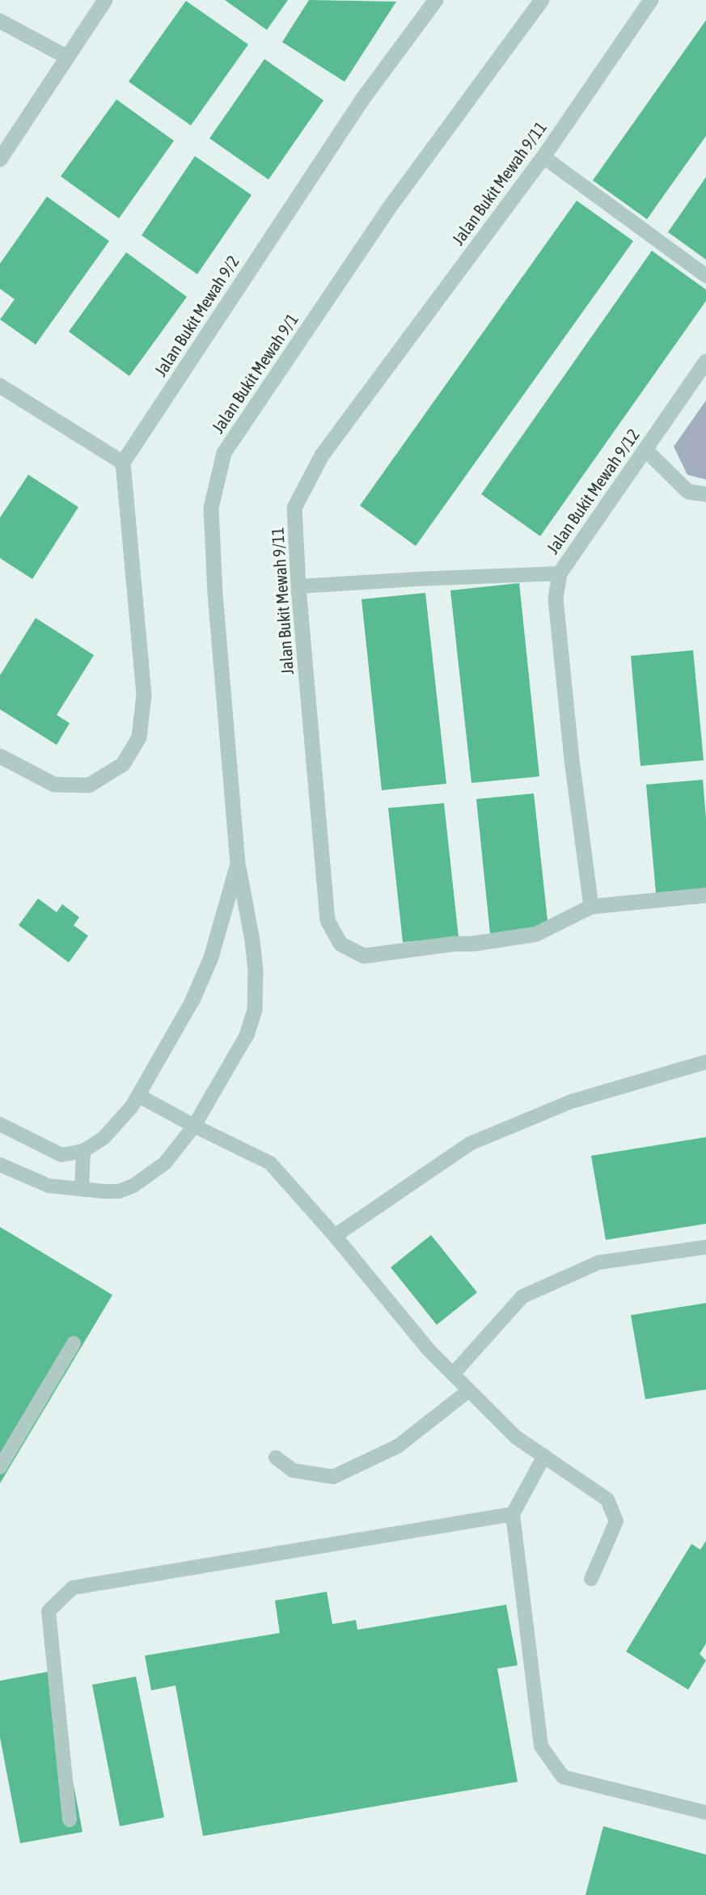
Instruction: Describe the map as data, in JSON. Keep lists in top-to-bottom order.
{
  "streets": {
    "street": [
      "Jalan Bukit Mewah 9/11",
      "Jalan Bukit Mewah 9/2",
      "Jalan Bukit Mewah 9/1",
      "Jalan Bukit Mewah 9/12"
    ]
  },
  "crossings": [
    ["Jalan Bukit Mewah 9/11", "Jalan Bukit Mewah 9/12"]
  ]
}
